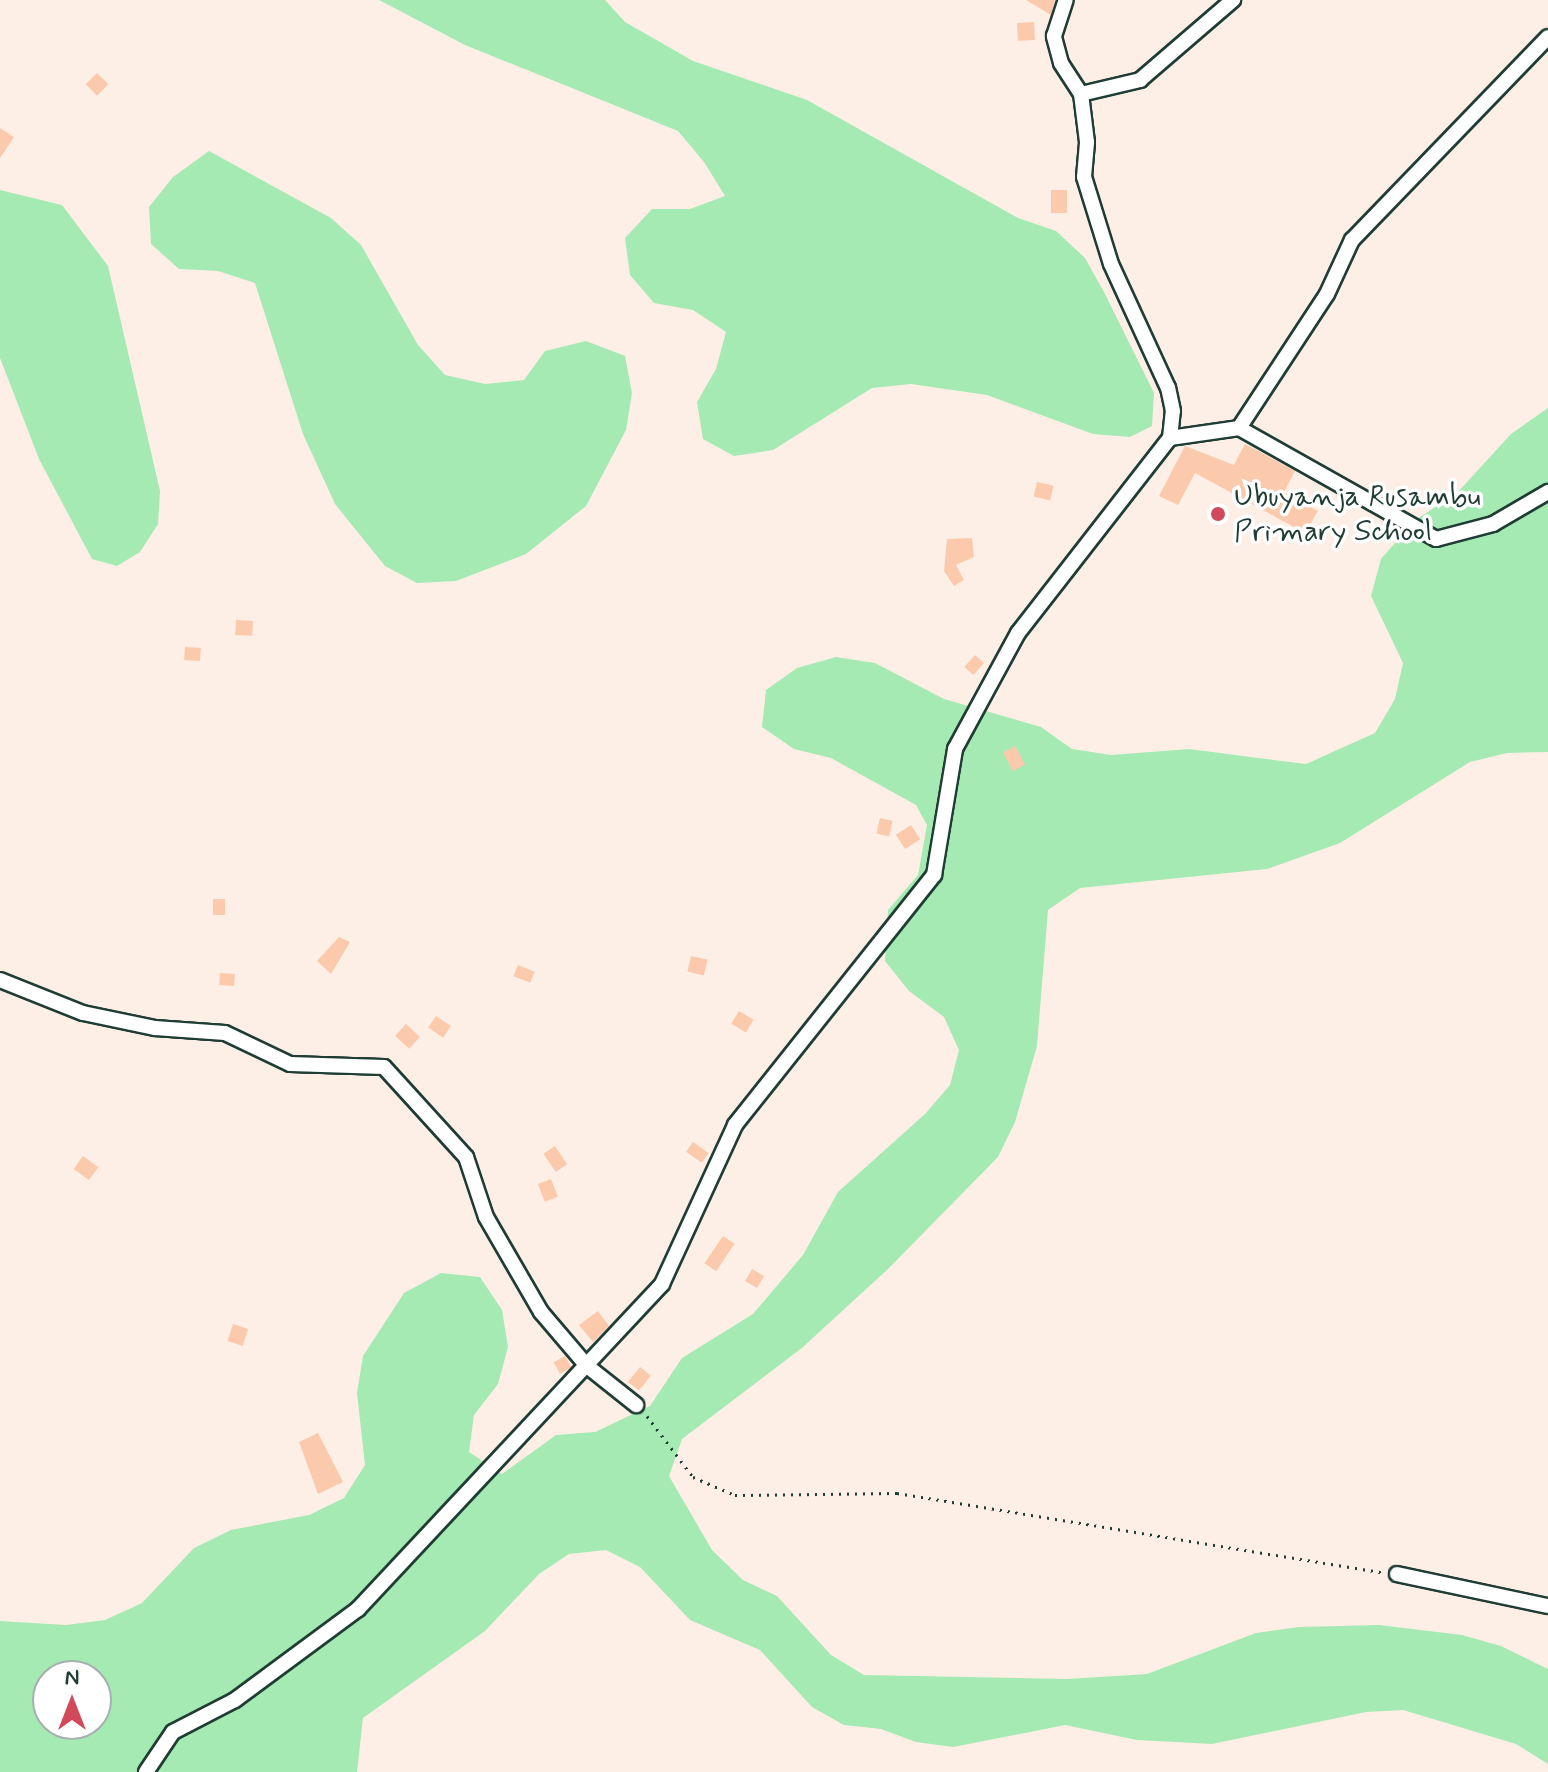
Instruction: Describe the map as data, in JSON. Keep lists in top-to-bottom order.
{
  "places": ["Ubuyanja Rusambu Primary School"],
  "north": "top"
}
